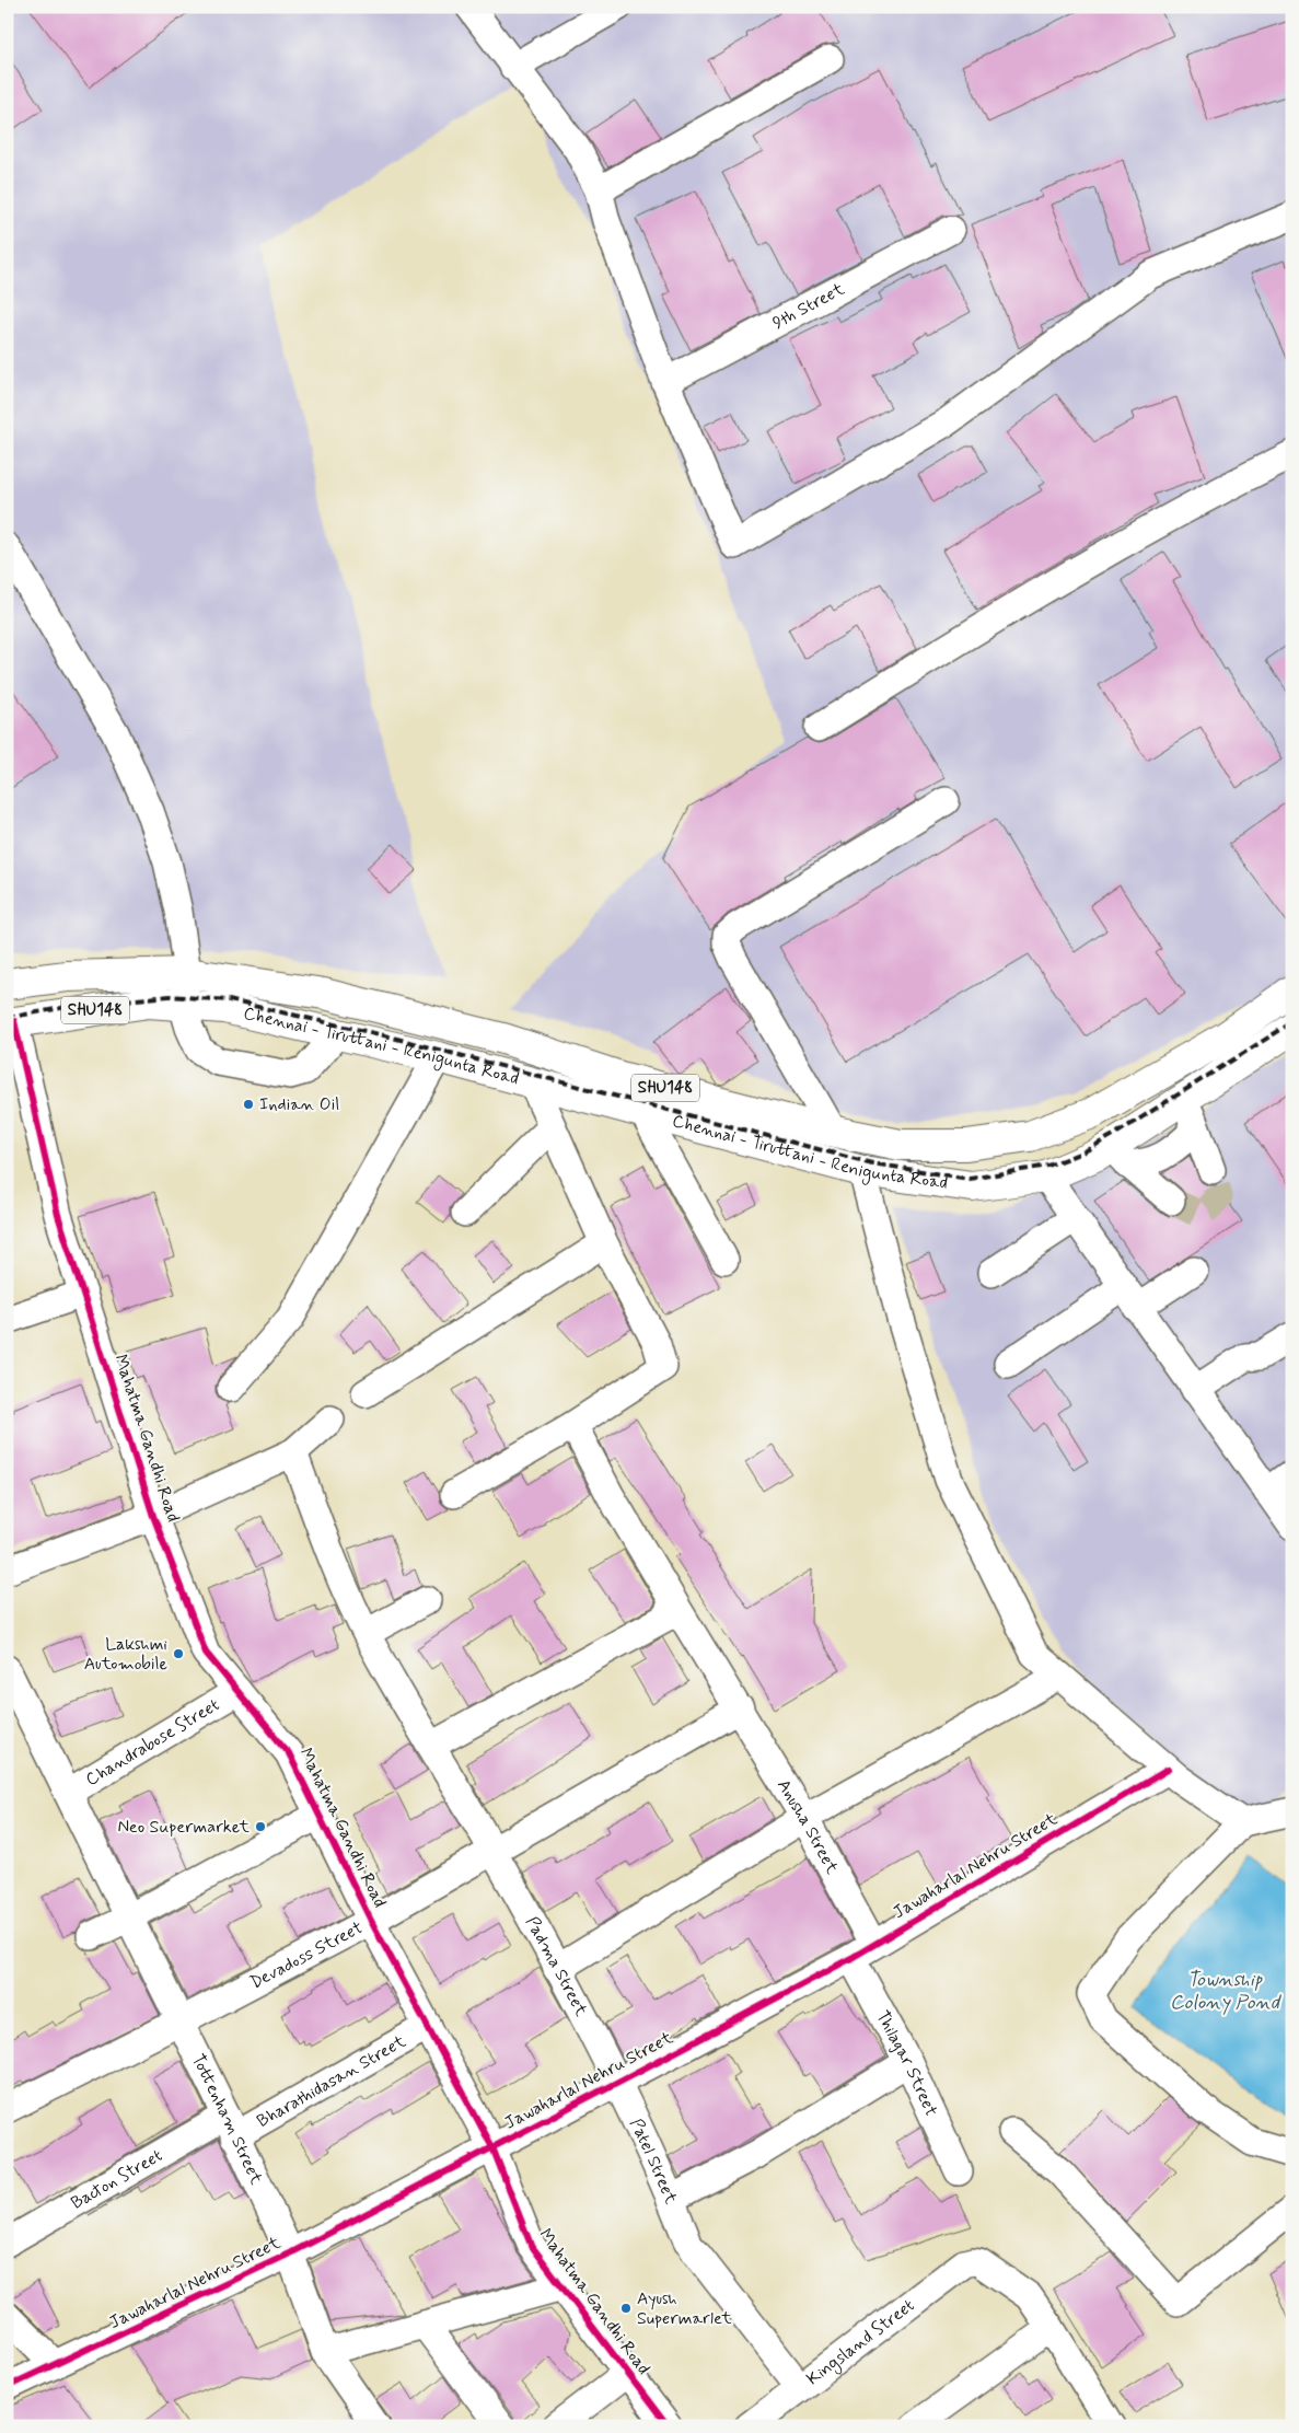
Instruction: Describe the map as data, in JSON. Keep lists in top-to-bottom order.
{
  "streets": {
    "highway": ["SHU148", "Chennai - Tiruttani - Renigunta Road"],
    "street": [
      "9th Street",
      "Mahatma Gandhi Road",
      "Chandrabose Street",
      "Anusha Street",
      "Jawaharlal Nehru Street",
      "Devadoss Street",
      "Padma Street",
      "Thilagar Street",
      "Bharathidasan Street",
      "Tottenham Street",
      "Patel Street",
      "Bacton Street",
      "Kingsland Street"
    ]
  },
  "crossings": [
    ["Chennai - Tiruttani - Renigunta Road", "Mahatma Gandhi Road"],
    ["Mahatma Gandhi Road", "Chandrabose Street"],
    ["Mahatma Gandhi Road", "Jawaharlal Nehru Street"],
    ["Mahatma Gandhi Road", "Devadoss Street"],
    ["Mahatma Gandhi Road", "Bharathidasan Street"],
    ["Chandrabose Street", "Tottenham Street"],
    ["Anusha Street", "Jawaharlal Nehru Street"],
    ["Anusha Street", "Devadoss Street"],
    ["Anusha Street", "Thilagar Street"],
    ["Jawaharlal Nehru Street", "Padma Street"],
    ["Jawaharlal Nehru Street", "Thilagar Street"],
    ["Jawaharlal Nehru Street", "Tottenham Street"],
    ["Jawaharlal Nehru Street", "Patel Street"],
    ["Devadoss Street", "Padma Street"],
    ["Devadoss Street", "Tottenham Street"],
    ["Padma Street", "Patel Street"],
    ["Bharathidasan Street", "Tottenham Street"],
    ["Bharathidasan Street", "Bacton Street"],
    ["Tottenham Street", "Bacton Street"],
    ["Patel Street", "Kingsland Street"]
  ],
  "water": ["Township Colony Pond"],
  "places": [
    "Indian Oil",
    "Lakshmi Automobile",
    "Neo Supermarket",
    "Ayush Supermarlet"
  ]
}
